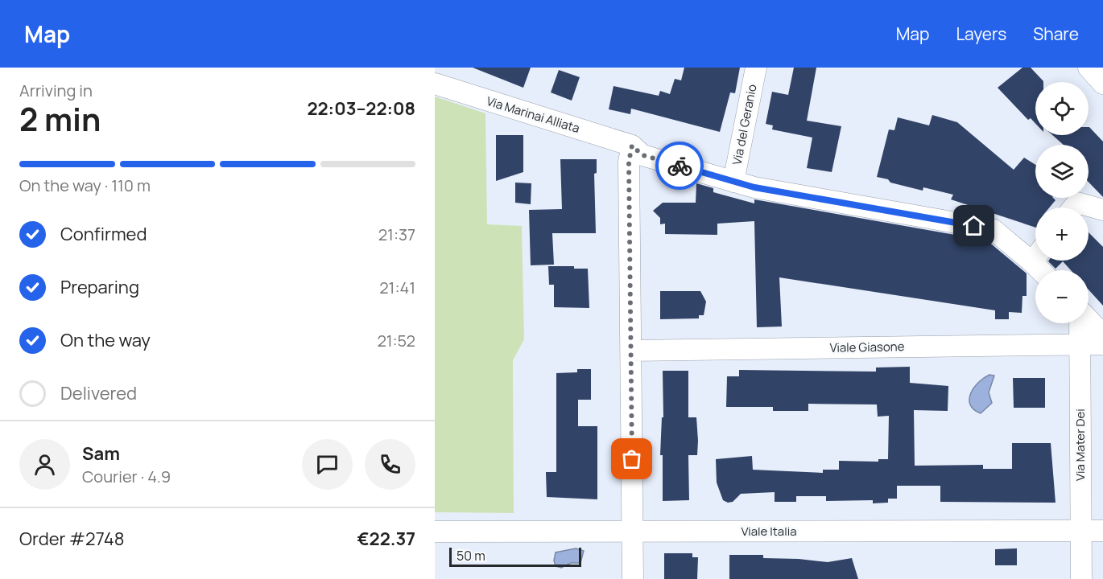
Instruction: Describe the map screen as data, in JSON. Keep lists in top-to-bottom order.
{
  "streets": {
    "street": [
      "Via Marinai Alliata",
      "Via del Geranio",
      "Viale Giasone",
      "Via Mater Dei",
      "Viale Italia"
    ]
  },
  "crossings": [
    ["Via Marinai Alliata", "Via del Geranio"],
    ["Viale Giasone", "Via Mater Dei"],
    ["Via Mater Dei", "Viale Italia"]
  ],
  "scale_bar": "50 m",
  "page": {
    "header": "Map",
    "nav": ["Map", "Layers", "Share"],
    "heading": ["2 min", "Arriving in", "22:03–22:08"],
    "panel": [
      "Sam",
      "Courier · 4.9",
      "Order #2748",
      "€22.37"
    ],
    "map_buttons": ["+", "−"],
    "bar": "On the way · 110 m",
    "list": [
      ["Confirmed", "21:37"],
      ["Preparing", "21:41"],
      ["On the way", "21:52"],
      "Delivered"
    ],
    "scale": "50 m"
  }
}
